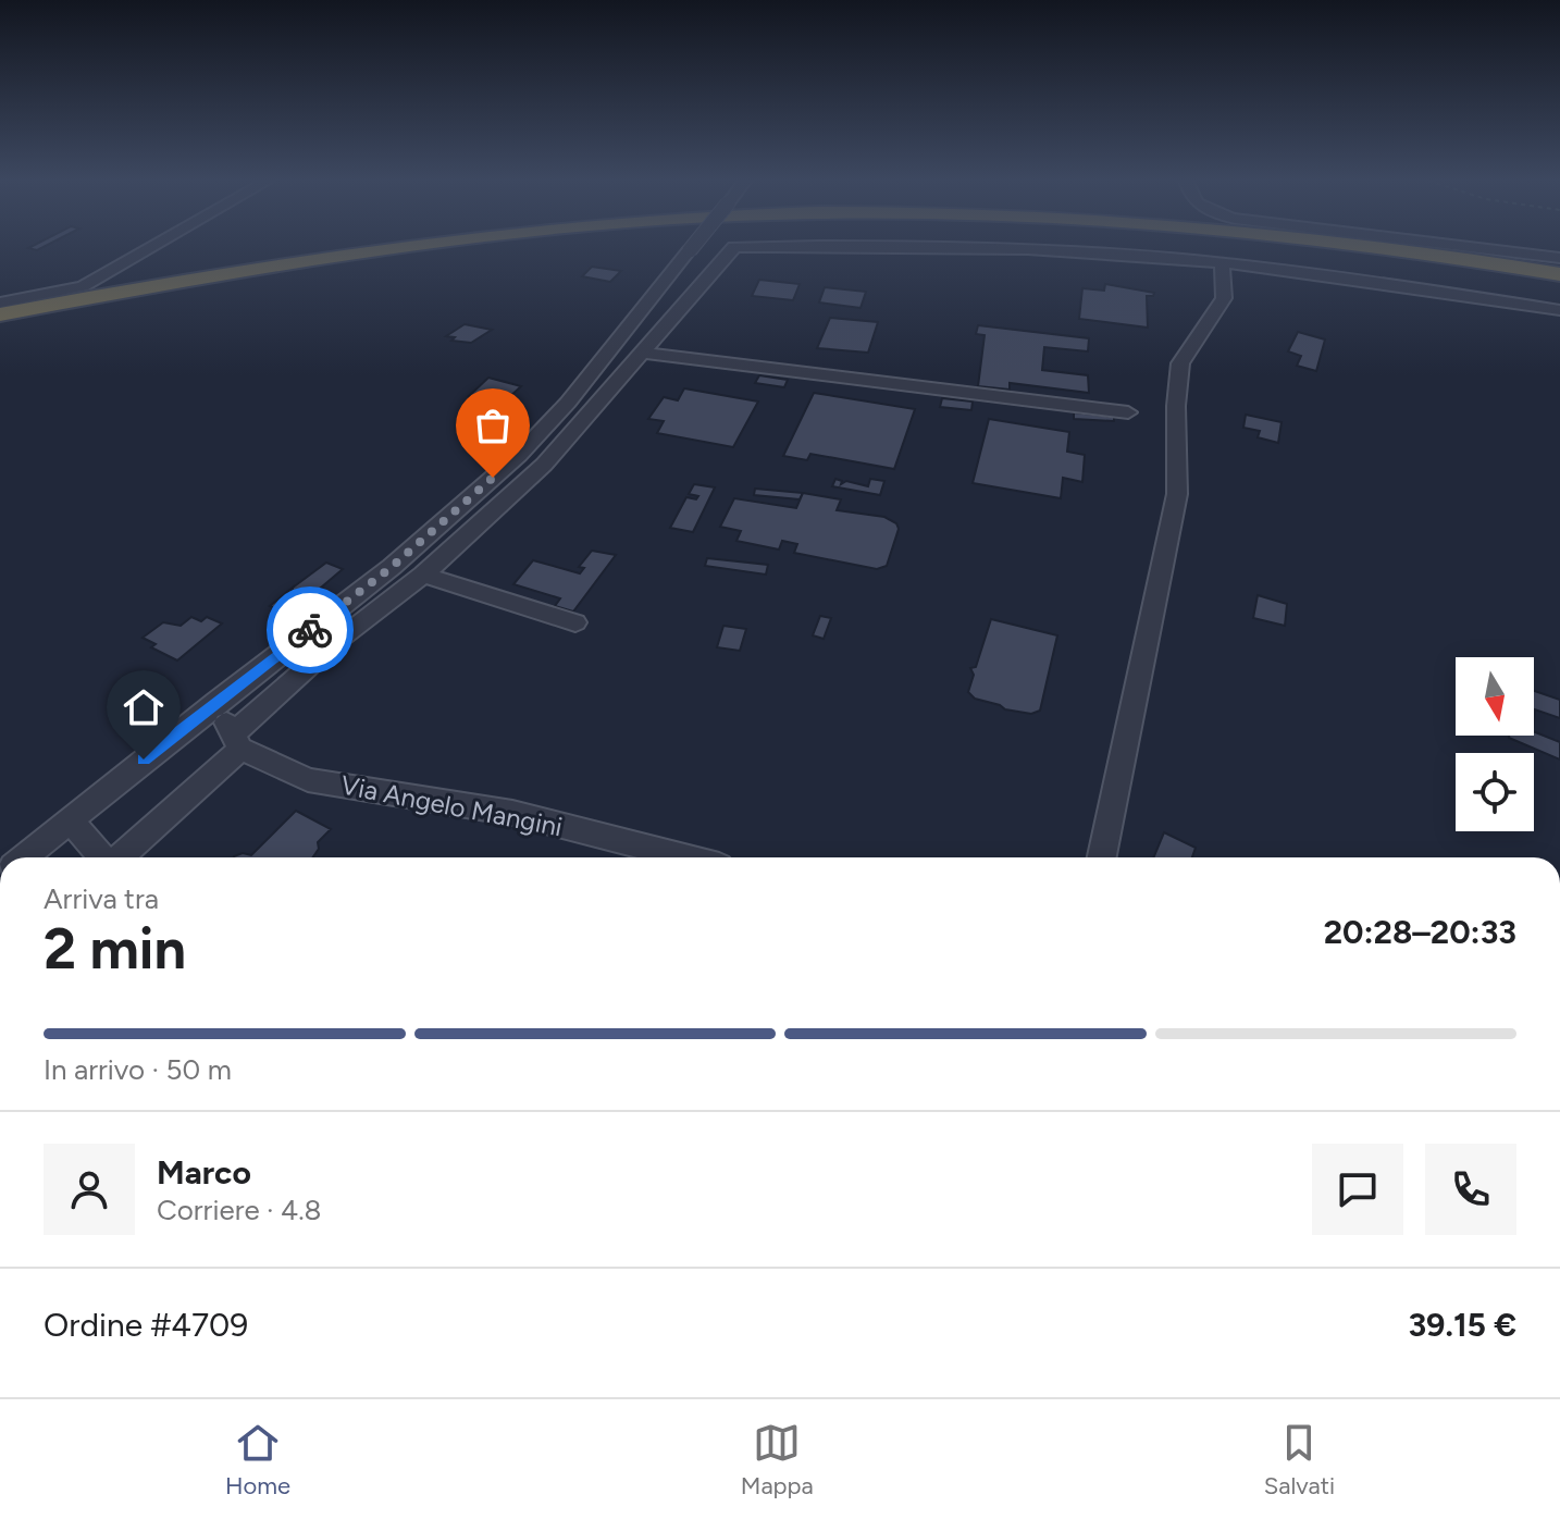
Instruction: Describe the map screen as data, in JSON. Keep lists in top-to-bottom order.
{
  "streets": {
    "street": ["Via Angelo Mangini"]
  },
  "north": "bottom",
  "page": {
    "heading": ["2 min", "Arriva tra", "20:28–20:33"],
    "panel": [
      "Marco",
      "Corriere · 4.8",
      "Ordine #4709",
      "39.15 €"
    ],
    "bar": "In arrivo · 50 m",
    "tabs": ["Home", "Mappa", "Salvati"]
  }
}
